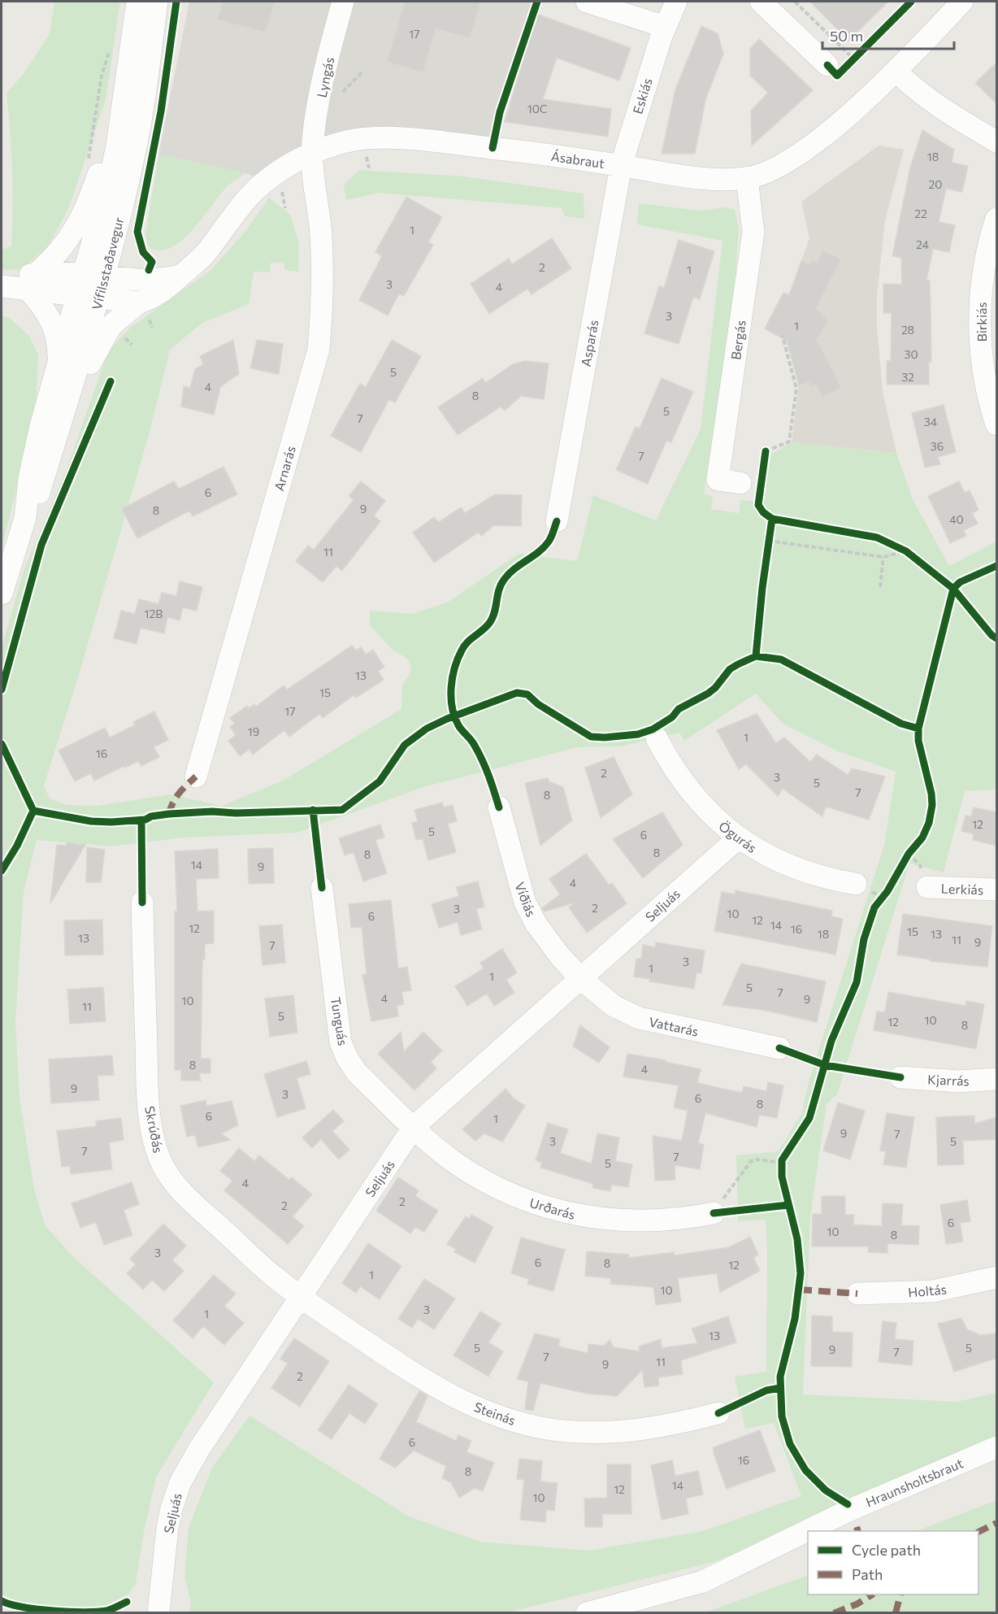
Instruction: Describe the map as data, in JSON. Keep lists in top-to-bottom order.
{
  "streets": {
    "street": [
      "Lyngás",
      "Eskiás",
      "Ásabraut",
      "Vífilsstaðavegur",
      "Birkiás",
      "Bergás",
      "Asparás",
      "Arnarás",
      "Ögurás",
      "Lerkiás",
      "Víðiás",
      "Seljuás",
      "Tunguás",
      "Vattarás",
      "Kjarrás",
      "Skrúðás",
      "Urðarás",
      "Holtás",
      "Steinás",
      "Hraunsholtsbraut"
    ]
  },
  "crossings": [
    ["Lyngás", "Ásabraut"],
    ["Lyngás", "Arnarás"],
    ["Eskiás", "Ásabraut"],
    ["Eskiás", "Asparás"],
    ["Ásabraut", "Vífilsstaðavegur"],
    ["Ásabraut", "Bergás"],
    ["Ásabraut", "Asparás"],
    ["Ásabraut", "Arnarás"],
    ["Ögurás", "Seljuás"],
    ["Víðiás", "Seljuás"],
    ["Víðiás", "Vattarás"],
    ["Seljuás", "Tunguás"],
    ["Seljuás", "Vattarás"],
    ["Seljuás", "Skrúðás"],
    ["Seljuás", "Urðarás"],
    ["Seljuás", "Steinás"],
    ["Tunguás", "Urðarás"],
    ["Skrúðás", "Steinás"]
  ],
  "house_numbers": [
    "17",
    "10C",
    "18",
    "20",
    "22",
    "1",
    "24",
    "2",
    "1",
    "3",
    "4",
    "3",
    "1",
    "28",
    "30",
    "5",
    "32",
    "4",
    "8",
    "5",
    "7",
    "34",
    "36",
    "7",
    "6",
    "9",
    "8",
    "40",
    "11",
    "12B",
    "13",
    "15",
    "17",
    "19",
    "1",
    "16",
    "2",
    "3",
    "5",
    "7",
    "8",
    "12",
    "5",
    "6",
    "8",
    "8",
    "14",
    "9",
    "4",
    "2",
    "3",
    "10",
    "6",
    "12",
    "14",
    "12",
    "16",
    "15",
    "18",
    "13",
    "13",
    "11",
    "9",
    "7",
    "3",
    "1",
    "1",
    "5",
    "7",
    "4",
    "9",
    "10",
    "11",
    "5",
    "10",
    "12",
    "8",
    "8",
    "4",
    "9",
    "3",
    "6",
    "8",
    "6",
    "1",
    "9",
    "7",
    "3",
    "5",
    "7",
    "7",
    "5",
    "4",
    "2",
    "2",
    "6",
    "10",
    "8",
    "3",
    "6",
    "8",
    "12",
    "1",
    "10",
    "3",
    "1",
    "13",
    "5",
    "5",
    "9",
    "7",
    "7",
    "11",
    "9",
    "2",
    "6",
    "16",
    "8",
    "14",
    "12",
    "10"
  ],
  "legend": ["Cycle path", "Path"],
  "scale_bar": "50 m"
}
